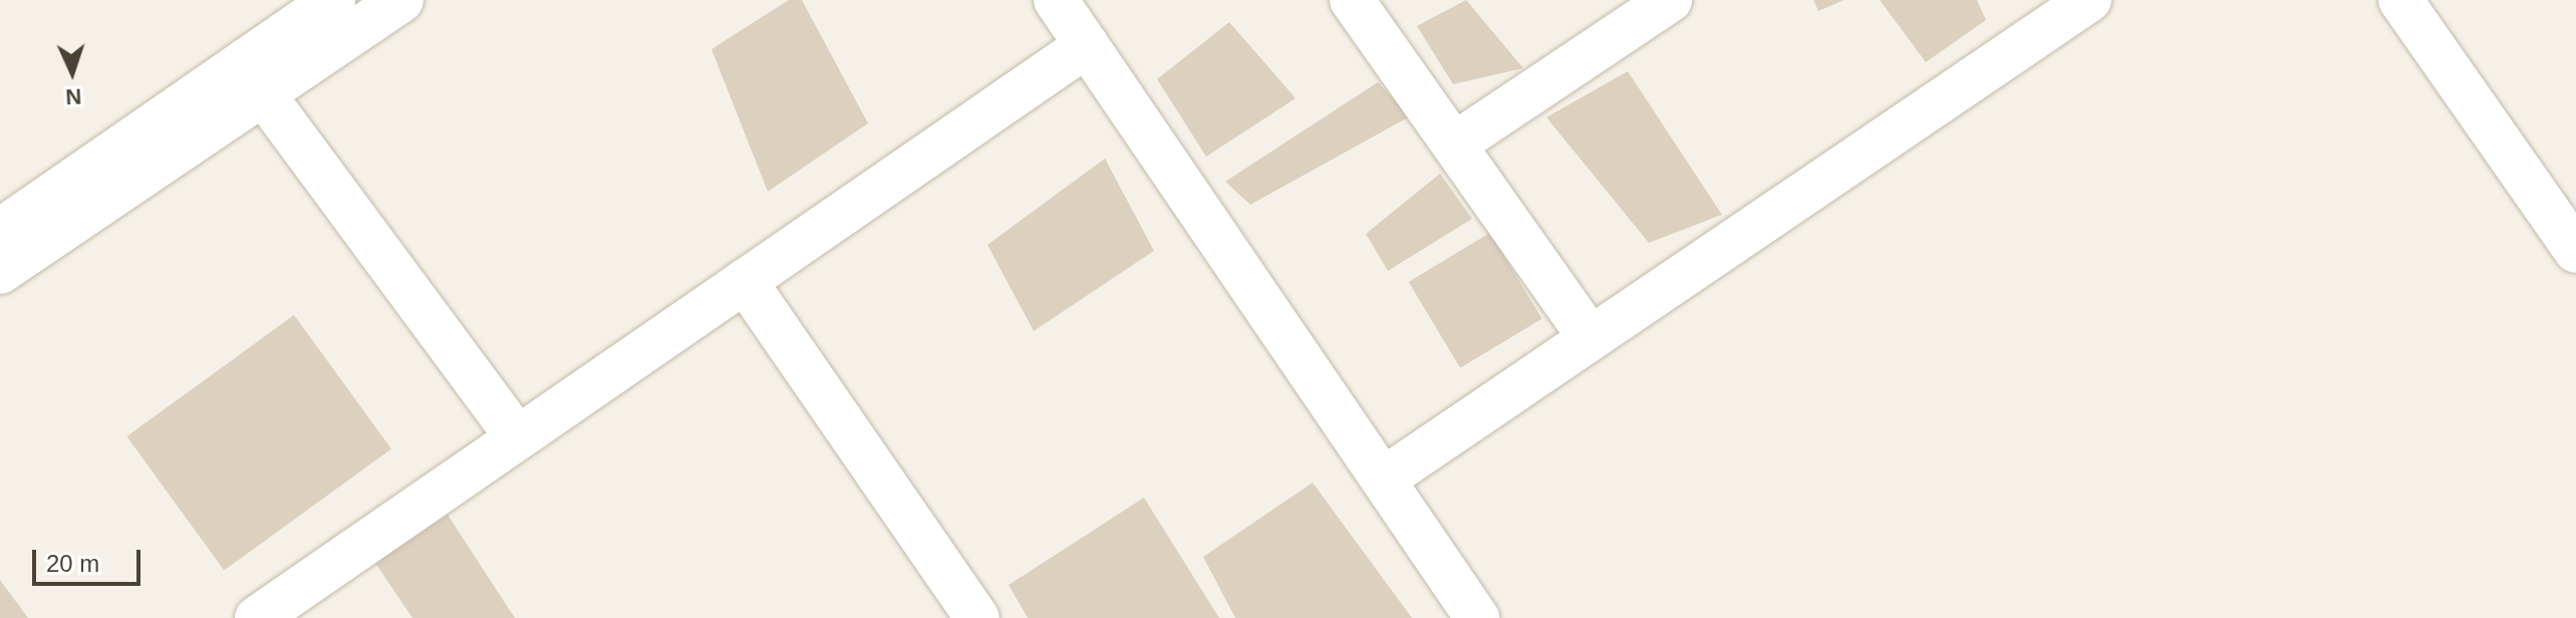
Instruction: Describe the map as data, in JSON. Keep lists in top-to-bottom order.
{
  "scale_bar": "20 m",
  "north": "bottom"
}
